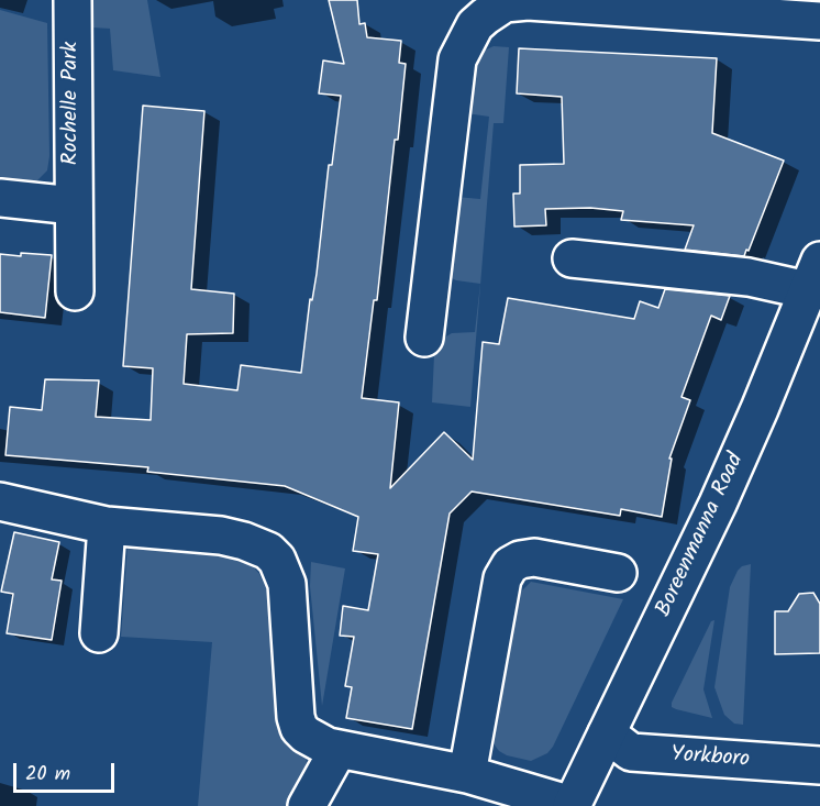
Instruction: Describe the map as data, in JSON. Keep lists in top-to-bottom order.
{
  "streets": {
    "street": ["Rochelle Park", "Boreenmanna Road", "Yorkboro"]
  },
  "crossings": [
    ["Boreenmanna Road", "Yorkboro"]
  ],
  "scale_bar": "20 m"
}
